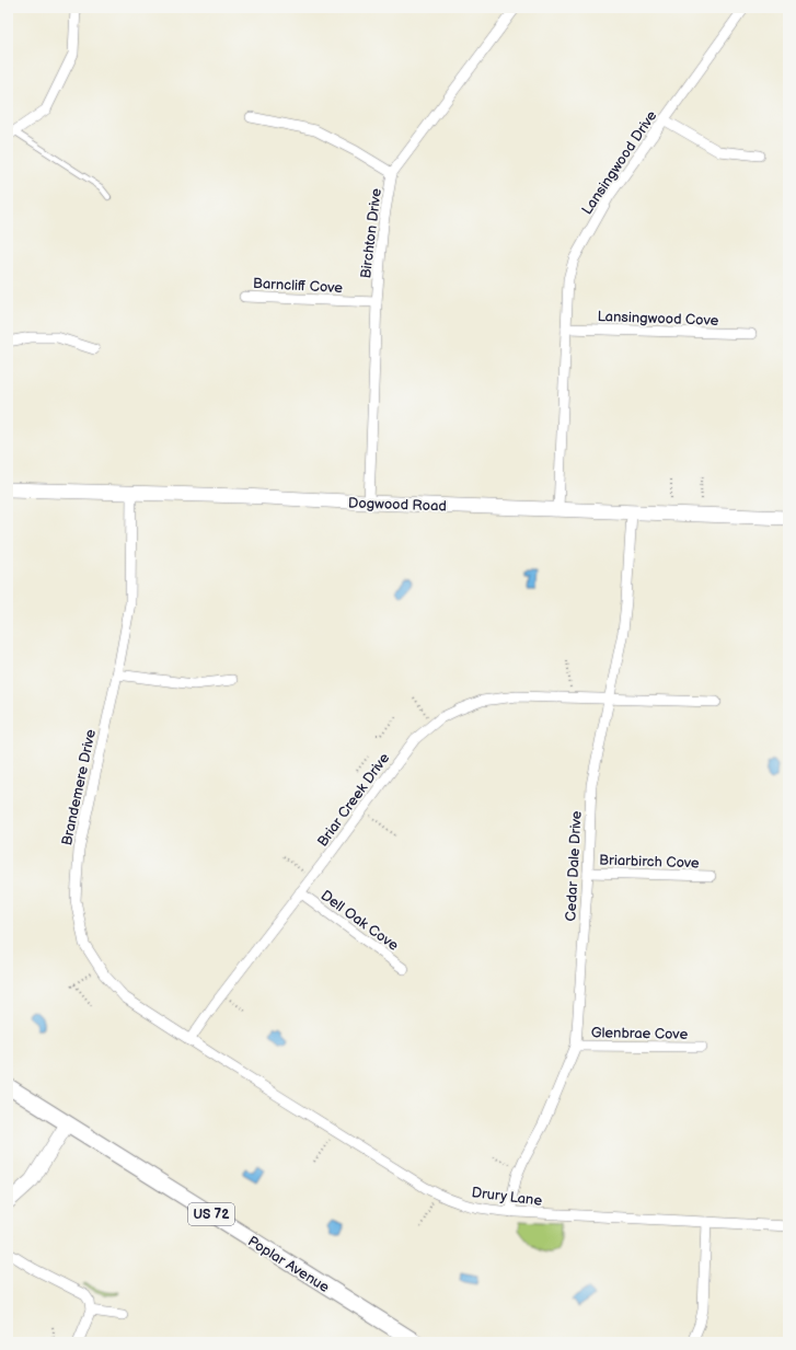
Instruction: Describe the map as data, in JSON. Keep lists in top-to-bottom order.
{
  "streets": {
    "main road": ["US 72", "Poplar Avenue"],
    "street": [
      "Lansingwood Drive",
      "Birchton Drive",
      "Barncliff Cove",
      "Lansingwood Cove",
      "Dogwood Road",
      "Brandemere Drive",
      "Briar Creek Drive",
      "Briarbirch Cove",
      "Cedar Dale Drive",
      "Dell Oak Cove",
      "Glenbrae Cove",
      "Drury Lane"
    ]
  },
  "crossings": [
    ["Lansingwood Drive", "Lansingwood Cove"],
    ["Lansingwood Drive", "Dogwood Road"],
    ["Birchton Drive", "Barncliff Cove"],
    ["Birchton Drive", "Dogwood Road"],
    ["Dogwood Road", "Brandemere Drive"],
    ["Dogwood Road", "Cedar Dale Drive"],
    ["Brandemere Drive", "Briar Creek Drive"],
    ["Brandemere Drive", "Drury Lane"],
    ["Briar Creek Drive", "Cedar Dale Drive"],
    ["Briar Creek Drive", "Dell Oak Cove"],
    ["Briar Creek Drive", "Drury Lane"],
    ["Briarbirch Cove", "Cedar Dale Drive"],
    ["Cedar Dale Drive", "Glenbrae Cove"],
    ["Cedar Dale Drive", "Drury Lane"]
  ]
}
